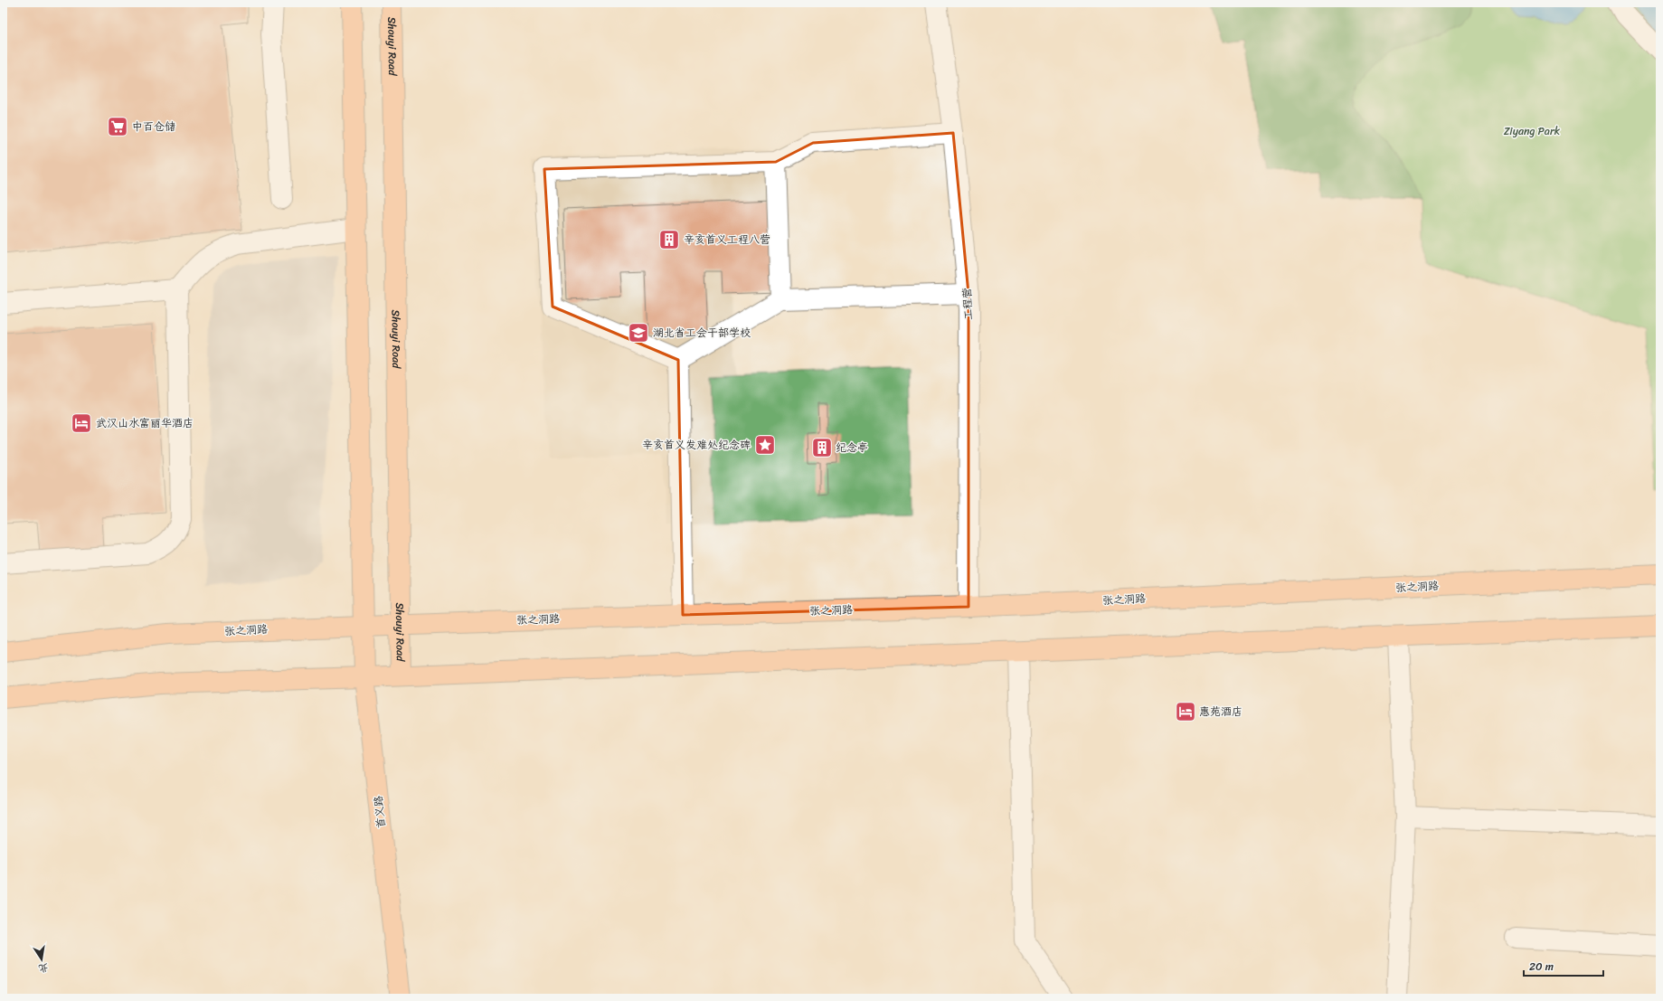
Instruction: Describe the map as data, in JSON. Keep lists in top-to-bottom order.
{
  "streets": {
    "main road": ["Shouyi Road", "张之洞路", "首义路"],
    "street": ["工程营"]
  },
  "crossings": [
    ["Shouyi Road", "张之洞路"],
    ["工程营", "张之洞路"],
    ["张之洞路", "首义路"]
  ],
  "parks": ["Ziyang Park"],
  "places": {
    "supermarket": ["中百仓储"],
    "building": ["辛亥首义工程八营", "纪念亭"],
    "school or university": ["湖北省工会干部学校"],
    "hotel": ["武汉山水富丽华酒店", "惠苑酒店"],
    "place": ["辛亥首义发难处纪念碑"]
  },
  "scale_bar": "20 m",
  "north": "bottom"
}
